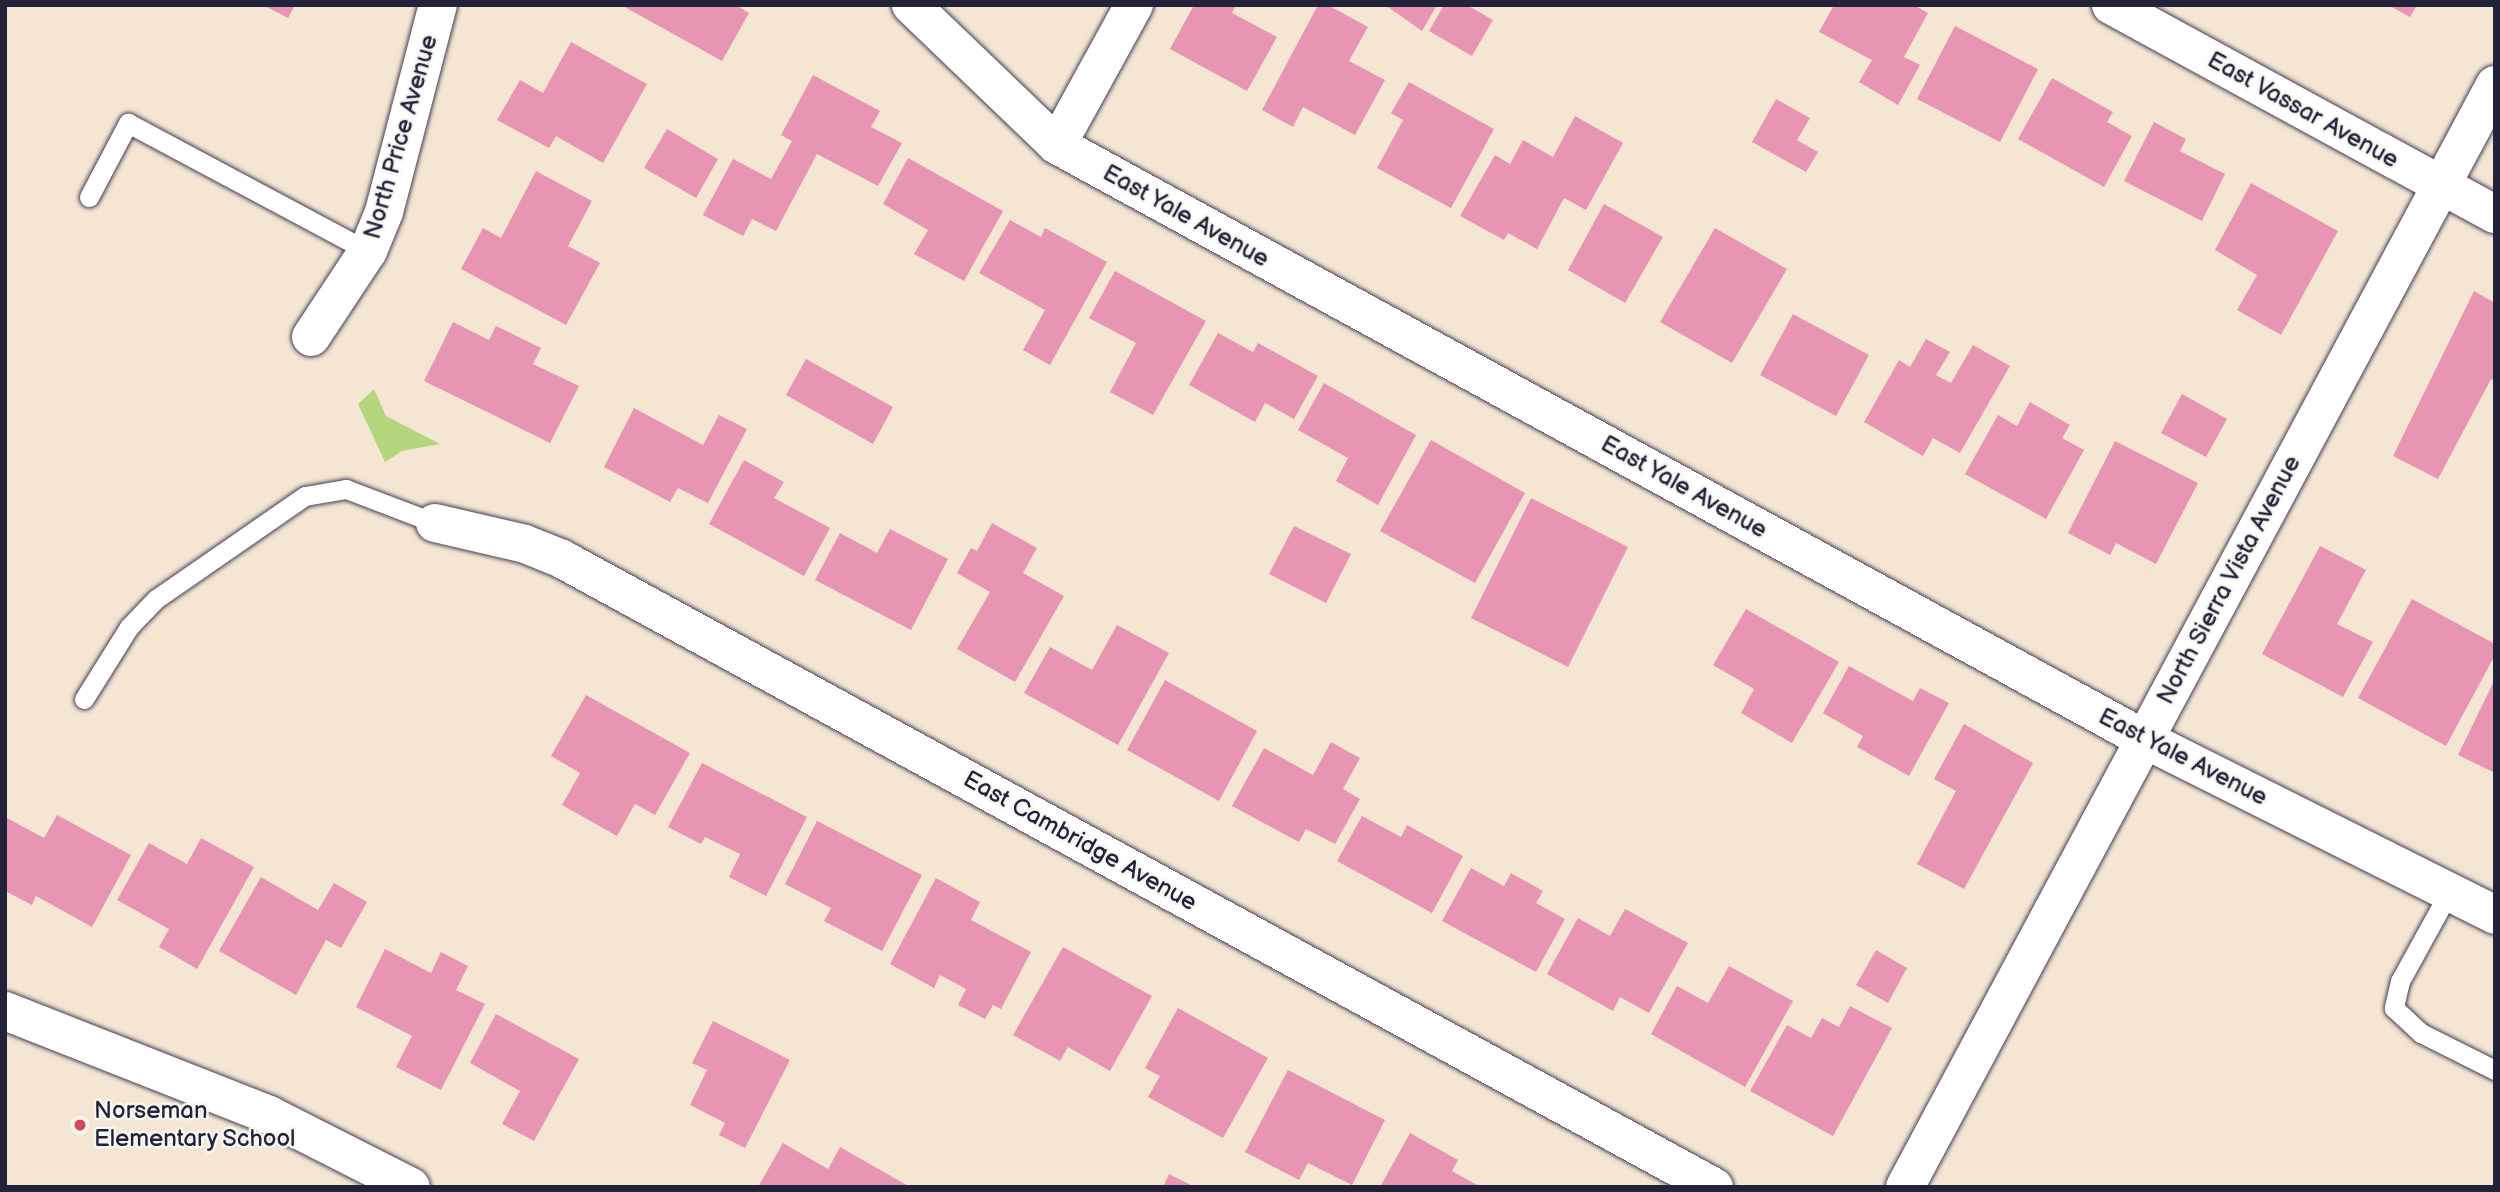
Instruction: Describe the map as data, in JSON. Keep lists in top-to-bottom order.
{
  "streets": {
    "street": [
      "East Vassar Avenue",
      "North Price Avenue",
      "East Yale Avenue",
      "North Sierra Vista Avenue",
      "East Cambridge Avenue"
    ]
  },
  "crossings": [
    ["East Vassar Avenue", "North Sierra Vista Avenue"],
    ["East Yale Avenue", "North Sierra Vista Avenue"]
  ],
  "places": ["Norseman Elementary School"]
}
